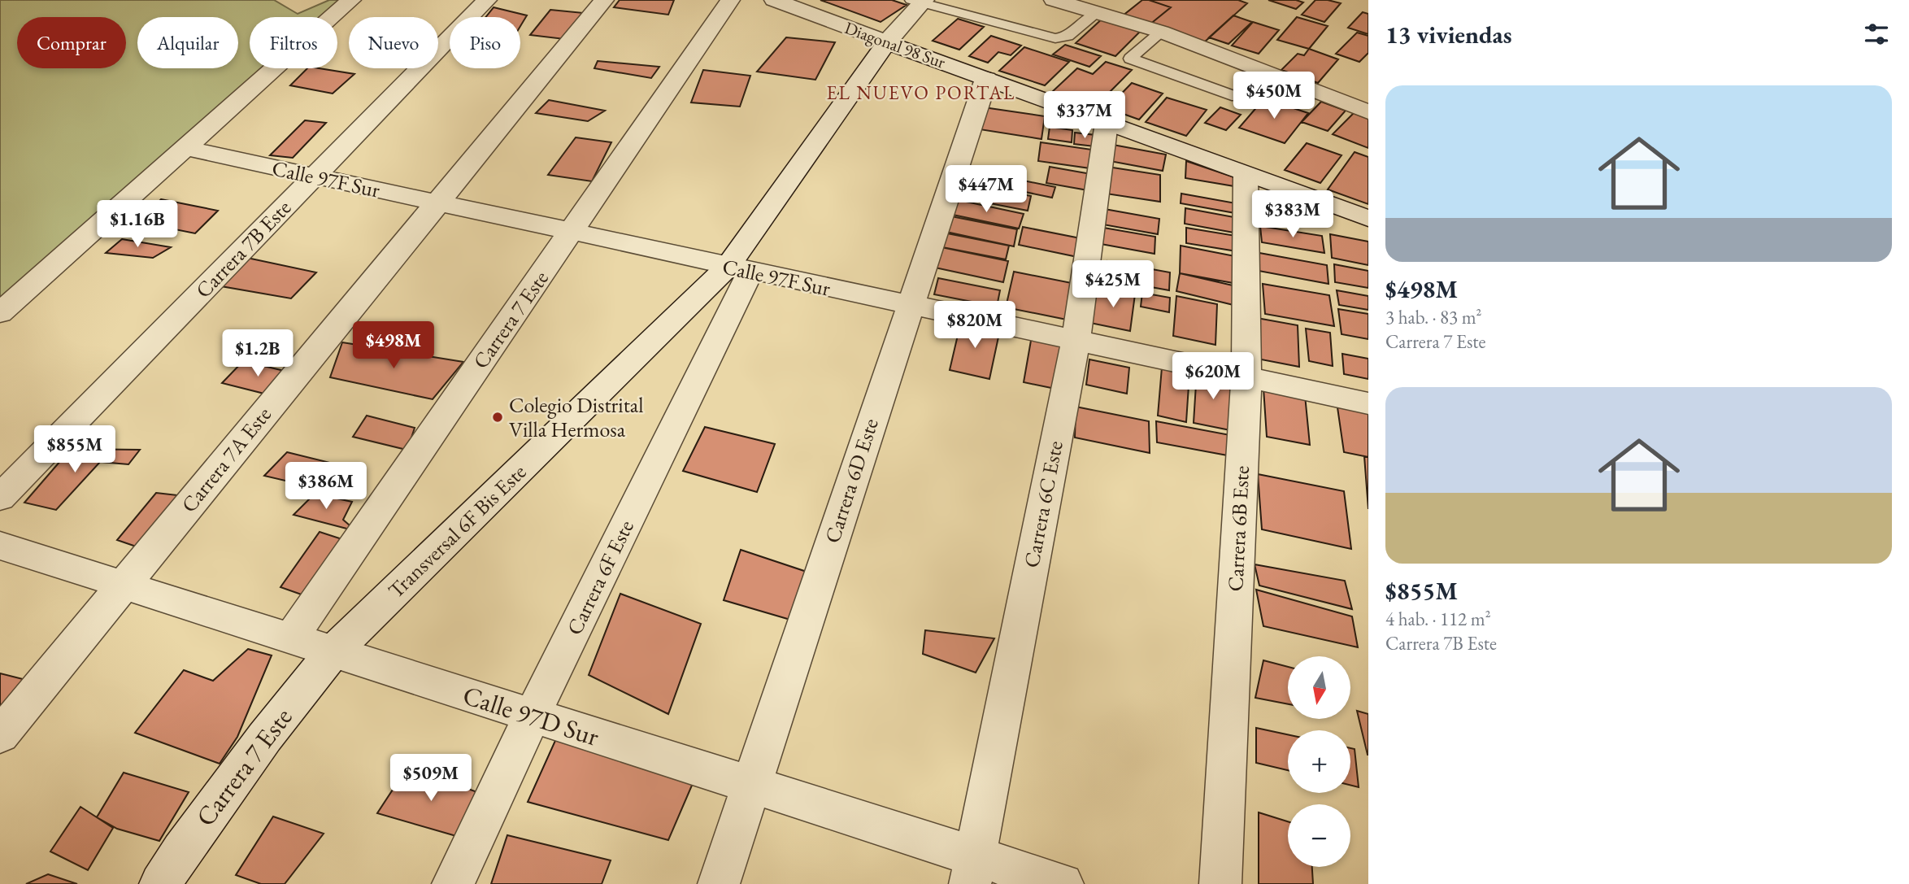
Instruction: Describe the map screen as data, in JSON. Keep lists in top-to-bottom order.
{
  "streets": {
    "street": [
      "Diagonal 98 Sur",
      "Calle 97F Sur",
      "Carrera 7B Este",
      "Carrera 7 Este",
      "Carrera 7A Este",
      "Carrera 6D Este",
      "Carrera 6C Este",
      "Carrera 6B Este",
      "Transversal 6F Bis Este",
      "Carrera 6F Este",
      "Calle 97D Sur"
    ]
  },
  "crossings": [
    ["Diagonal 98 Sur", "Carrera 6D Este"],
    ["Diagonal 98 Sur", "Carrera 6C Este"],
    ["Diagonal 98 Sur", "Carrera 6B Este"],
    ["Diagonal 98 Sur", "Carrera 6F Este"],
    ["Calle 97F Sur", "Carrera 7B Este"],
    ["Calle 97F Sur", "Carrera 7 Este"],
    ["Calle 97F Sur", "Carrera 7A Este"],
    ["Calle 97F Sur", "Carrera 6D Este"],
    ["Calle 97F Sur", "Carrera 6C Este"],
    ["Calle 97F Sur", "Carrera 6B Este"],
    ["Calle 97F Sur", "Transversal 6F Bis Este"],
    ["Calle 97F Sur", "Carrera 6F Este"],
    ["Carrera 7 Este", "Transversal 6F Bis Este"],
    ["Carrera 7 Este", "Calle 97D Sur"],
    ["Carrera 7A Este", "Calle 97D Sur"],
    ["Carrera 6D Este", "Calle 97D Sur"],
    ["Carrera 6C Este", "Calle 97D Sur"],
    ["Transversal 6F Bis Este", "Carrera 6F Este"],
    ["Transversal 6F Bis Este", "Calle 97D Sur"],
    ["Carrera 6F Este", "Calle 97D Sur"]
  ],
  "districts": ["EL NUEVO PORTAL"],
  "places": ["Colegio Distrital Villa Hermosa"],
  "north": "bottom",
  "page": {
    "heading": "13 viviendas",
    "chip": [
      "Comprar",
      "Alquilar",
      "Filtros",
      "Nuevo",
      "Piso"
    ],
    "list": [
      {
        "name": "$498M",
        "note": "3 hab. · 83 m² · Carrera 7 Este"
      },
      {
        "name": "$855M",
        "note": "4 hab. · 112 m² · Carrera 7B Este"
      }
    ],
    "price": [
      "$450M",
      "$337M",
      "$447M",
      "$383M",
      "$1.16B",
      "$425M",
      "$820M",
      "$498M",
      "$1.2B",
      "$620M",
      "$855M",
      "$386M",
      "$509M"
    ],
    "map_buttons": ["+", "−"]
  }
}
